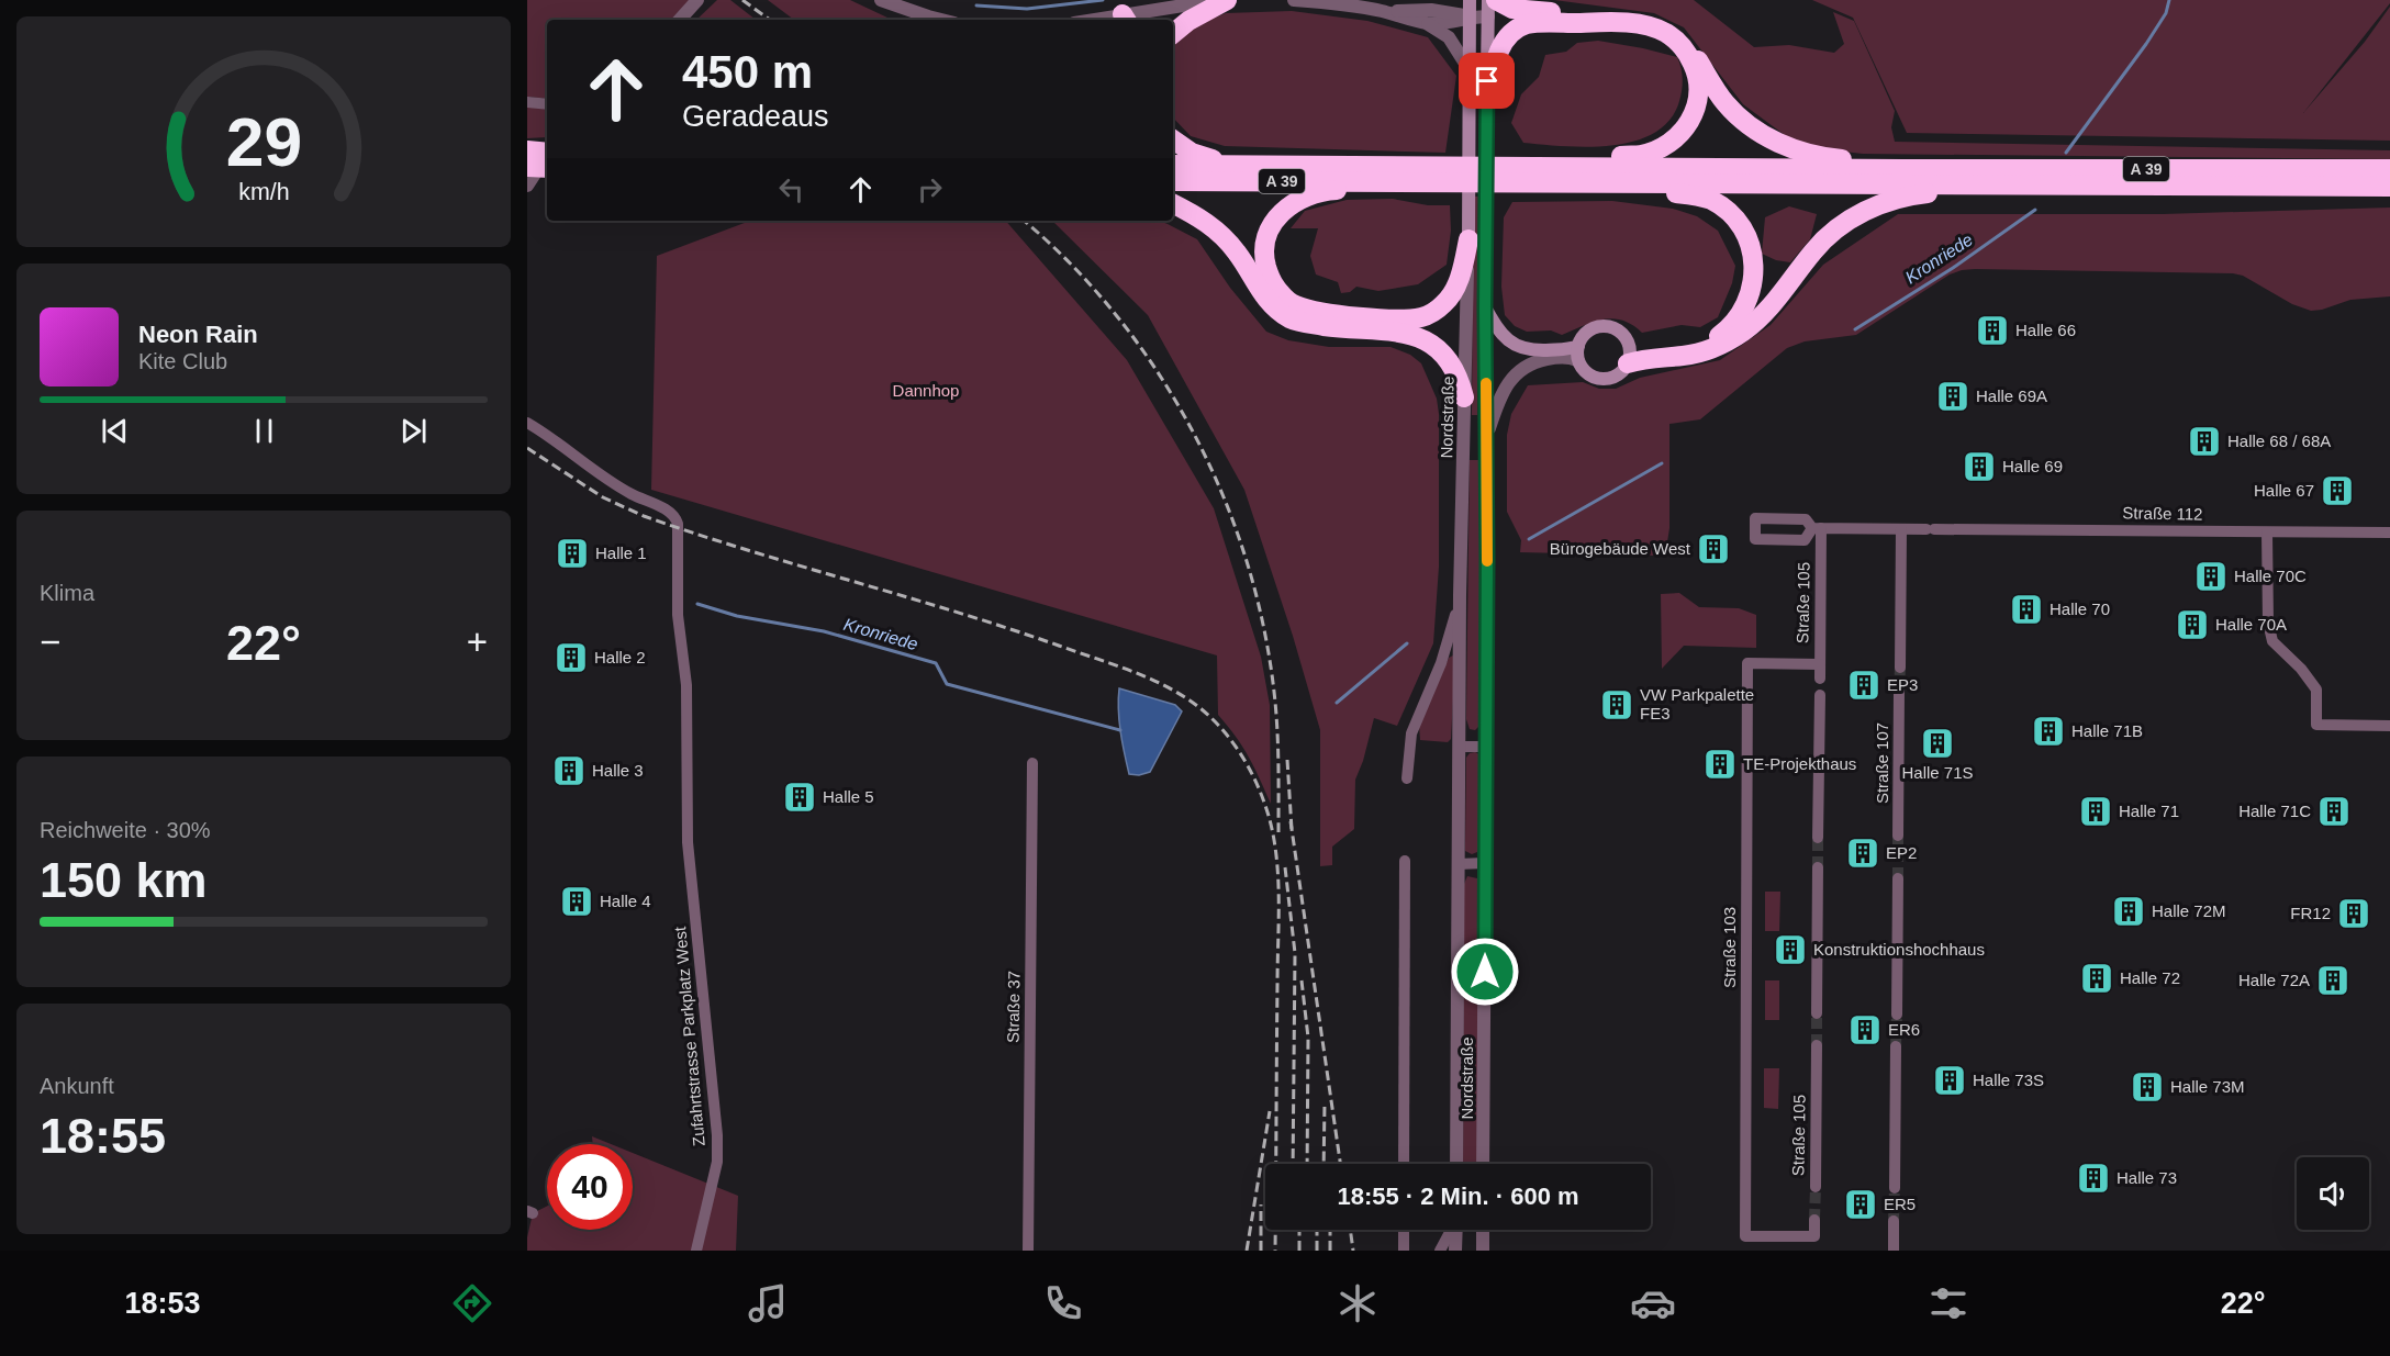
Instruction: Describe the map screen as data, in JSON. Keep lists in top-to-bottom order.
{
  "streets": {
    "highway": ["A 39"],
    "street": [
      "Nordstraße",
      "Straße 112",
      "Straße 105",
      "Straße 107",
      "Straße 103",
      "Straße 37",
      "Zufahrtstrasse Parkplatz West"
    ]
  },
  "crossings": [
    ["Straße 112", "Straße 105"],
    ["Straße 105", "Straße 103"]
  ],
  "water": ["Kronriede"],
  "parks": ["Dannhop"],
  "places": {
    "building": [
      "Halle 66",
      "Halle 69A",
      "Halle 68 / 68A",
      "Halle 69",
      "Halle 67",
      "Bürogebäude West",
      "Halle 1",
      "Halle 70C",
      "Halle 70",
      "Halle 70A",
      "Halle 2",
      "EP3",
      "VW Parkpalette FE3",
      "Halle 71B",
      "Halle 71S",
      "TE-Projekthaus",
      "Halle 3",
      "Halle 5",
      "Halle 71",
      "Halle 71C",
      "EP2",
      "Halle 4",
      "Halle 72M",
      "FR12",
      "Konstruktionshochhaus",
      "Halle 72",
      "Halle 72A",
      "ER6",
      "Halle 73S",
      "Halle 73M",
      "Halle 73",
      "ER5"
    ]
  },
  "page": {
    "turn": ["450 m", "Geradeaus"],
    "song": ["Neon Rain", "Kite Club"],
    "tile": [
      "Klima",
      ["Reichweite · 30%", "150 km"],
      ["Ankunft", "18:55"]
    ],
    "heat": ["−", "22°", "+"],
    "limit": "40",
    "trip": "18:55 · 2 Min. · 600 m",
    "tabs": ["18:53", "22°"],
    "gauge": ["29", "km/h"]
  }
}
